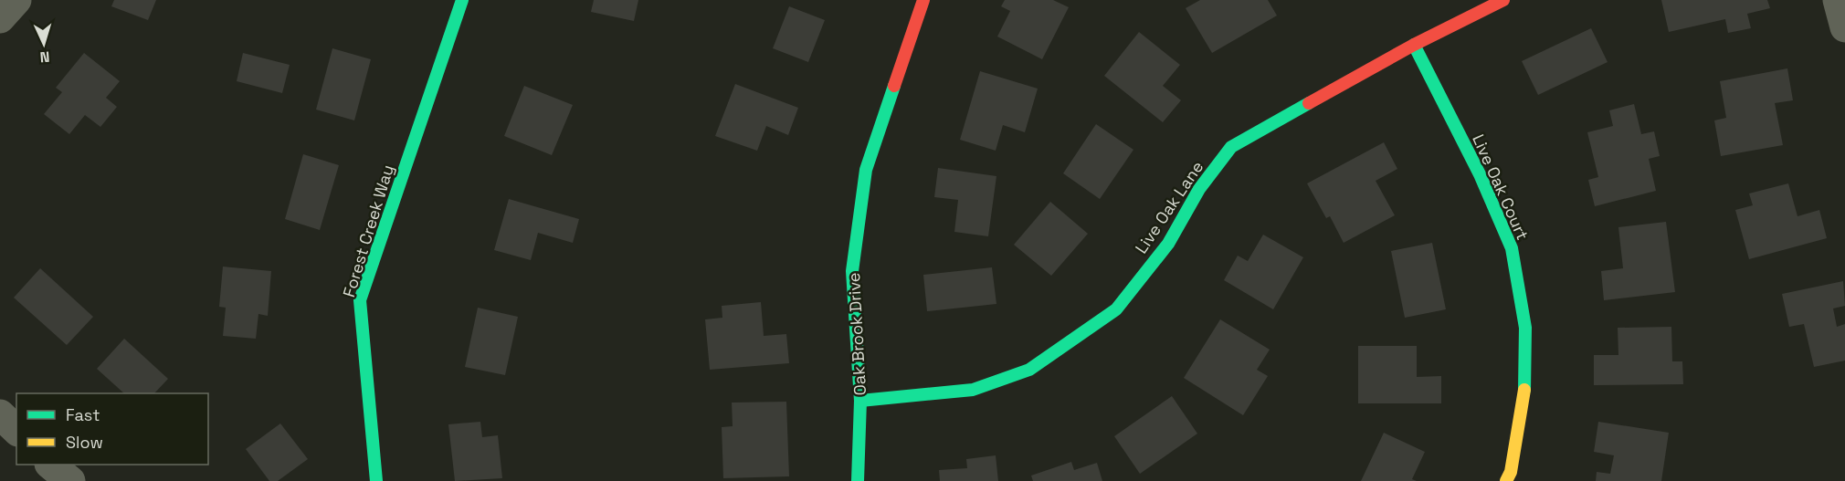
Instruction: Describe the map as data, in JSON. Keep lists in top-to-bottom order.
{
  "streets": {
    "street": [
      "Live Oak Court",
      "Live Oak Lane",
      "Forest Creek Way",
      "Oak Brook Drive"
    ]
  },
  "crossings": [
    ["Live Oak Court", "Live Oak Lane"],
    ["Live Oak Lane", "Oak Brook Drive"]
  ],
  "legend": ["Fast", "Slow"],
  "north": "bottom"
}
